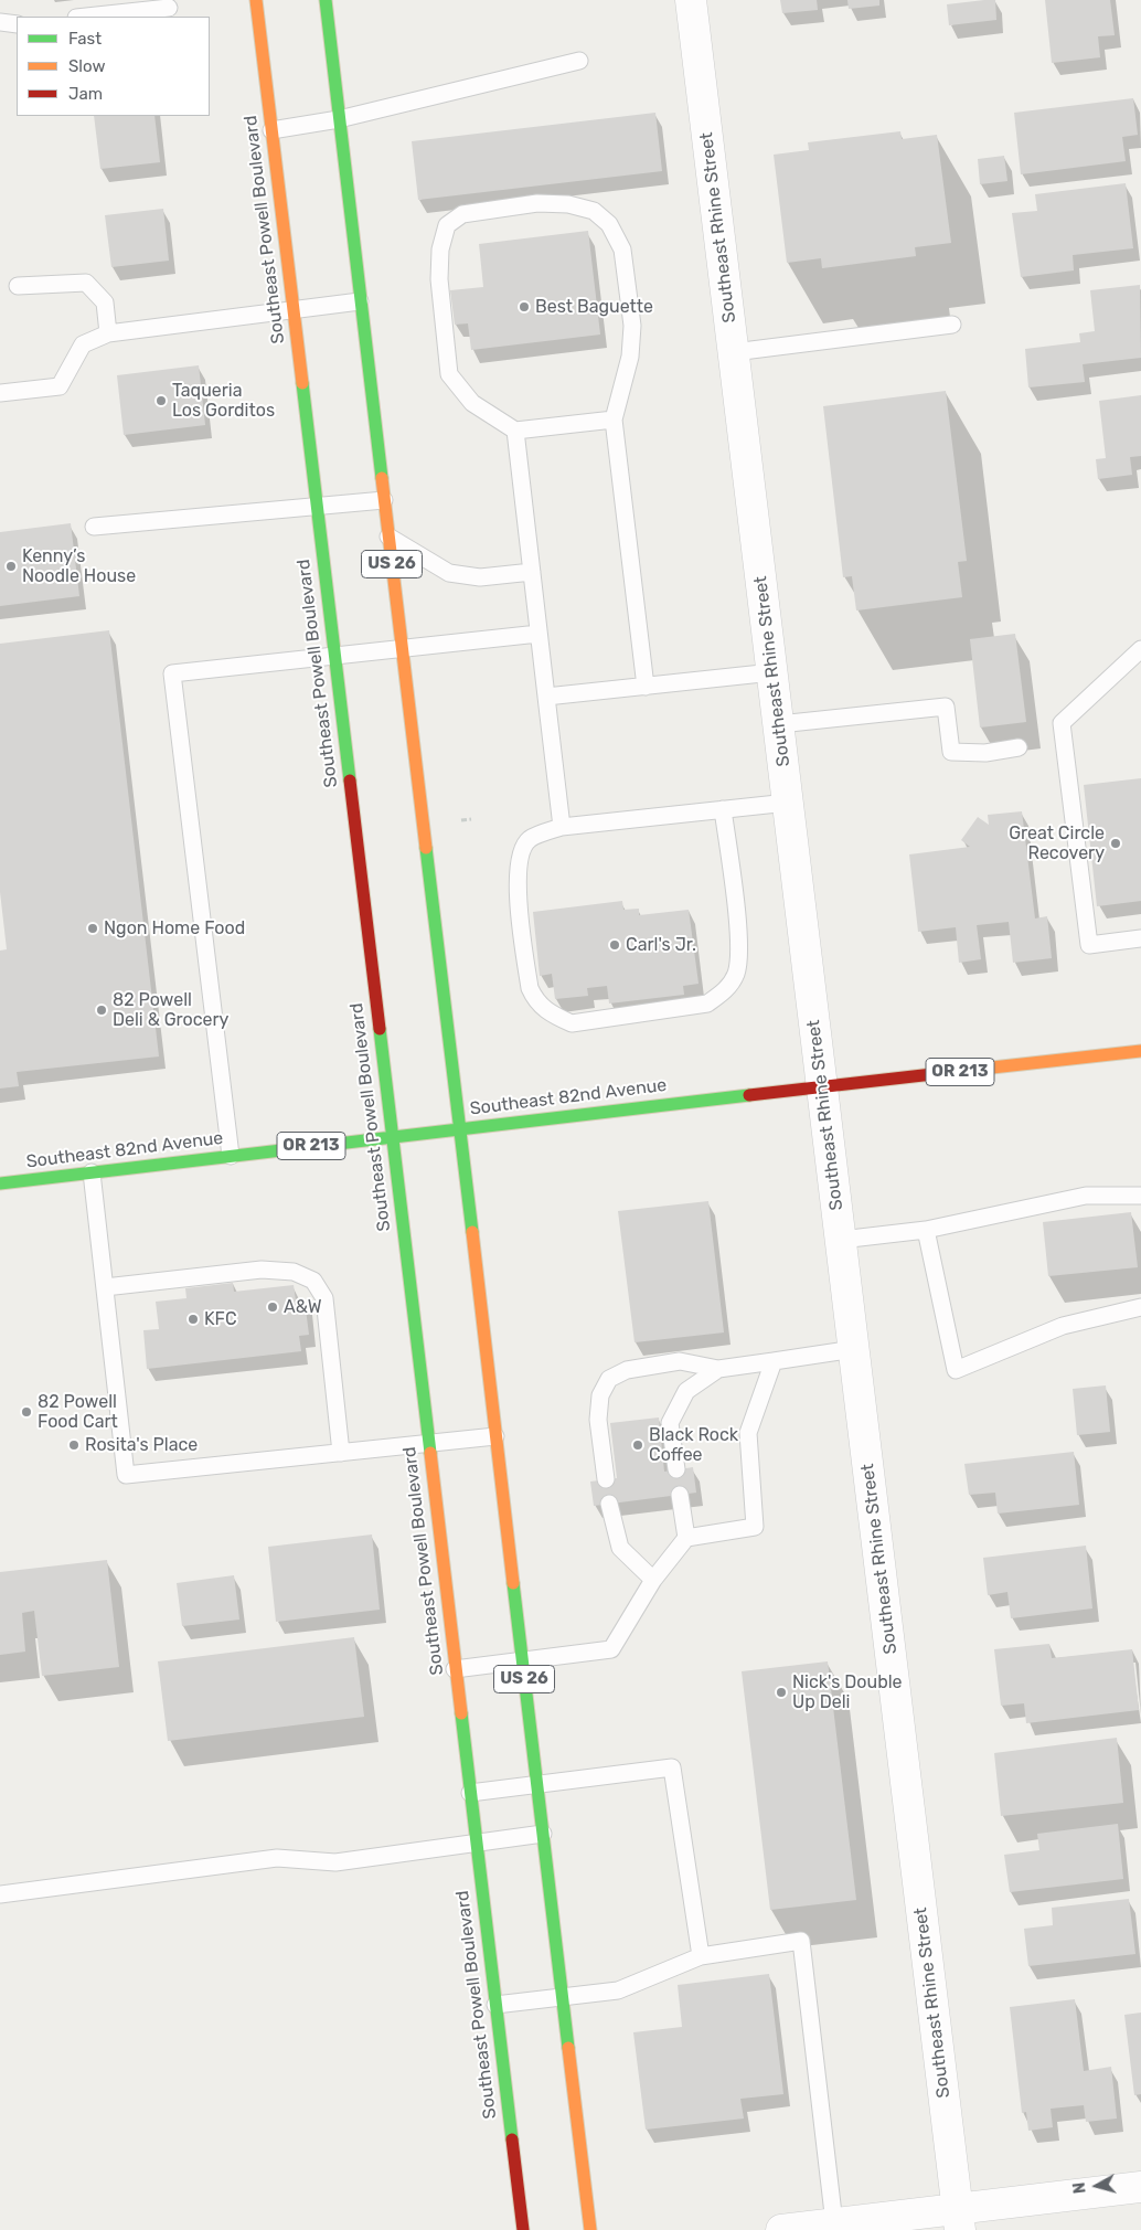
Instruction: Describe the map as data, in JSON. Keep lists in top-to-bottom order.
{
  "streets": {
    "main road": [
      "Southeast Powell Boulevard",
      "US 26",
      "OR 213",
      "Southeast 82nd Avenue"
    ],
    "street": ["Southeast Rhine Street"]
  },
  "crossings": [
    ["Southeast Rhine Street", "Southeast 82nd Avenue"],
    ["Southeast Powell Boulevard", "Southeast 82nd Avenue"],
    ["US 26", "Southeast 82nd Avenue"]
  ],
  "places": [
    "Best Baguette",
    "Taqueria Los Gorditos",
    "Kenny’s Noodle House",
    "Great Circle Recovery",
    "Ngon Home Food",
    "Carl's Jr.",
    "82 Powell Deli & Grocery",
    "A&W",
    "KFC",
    "82 Powell Food Cart",
    "Rosita's Place",
    "Black Rock Coffee",
    "Nick's Double Up Deli"
  ],
  "legend": ["Fast", "Slow", "Jam"],
  "north": "left"
}
